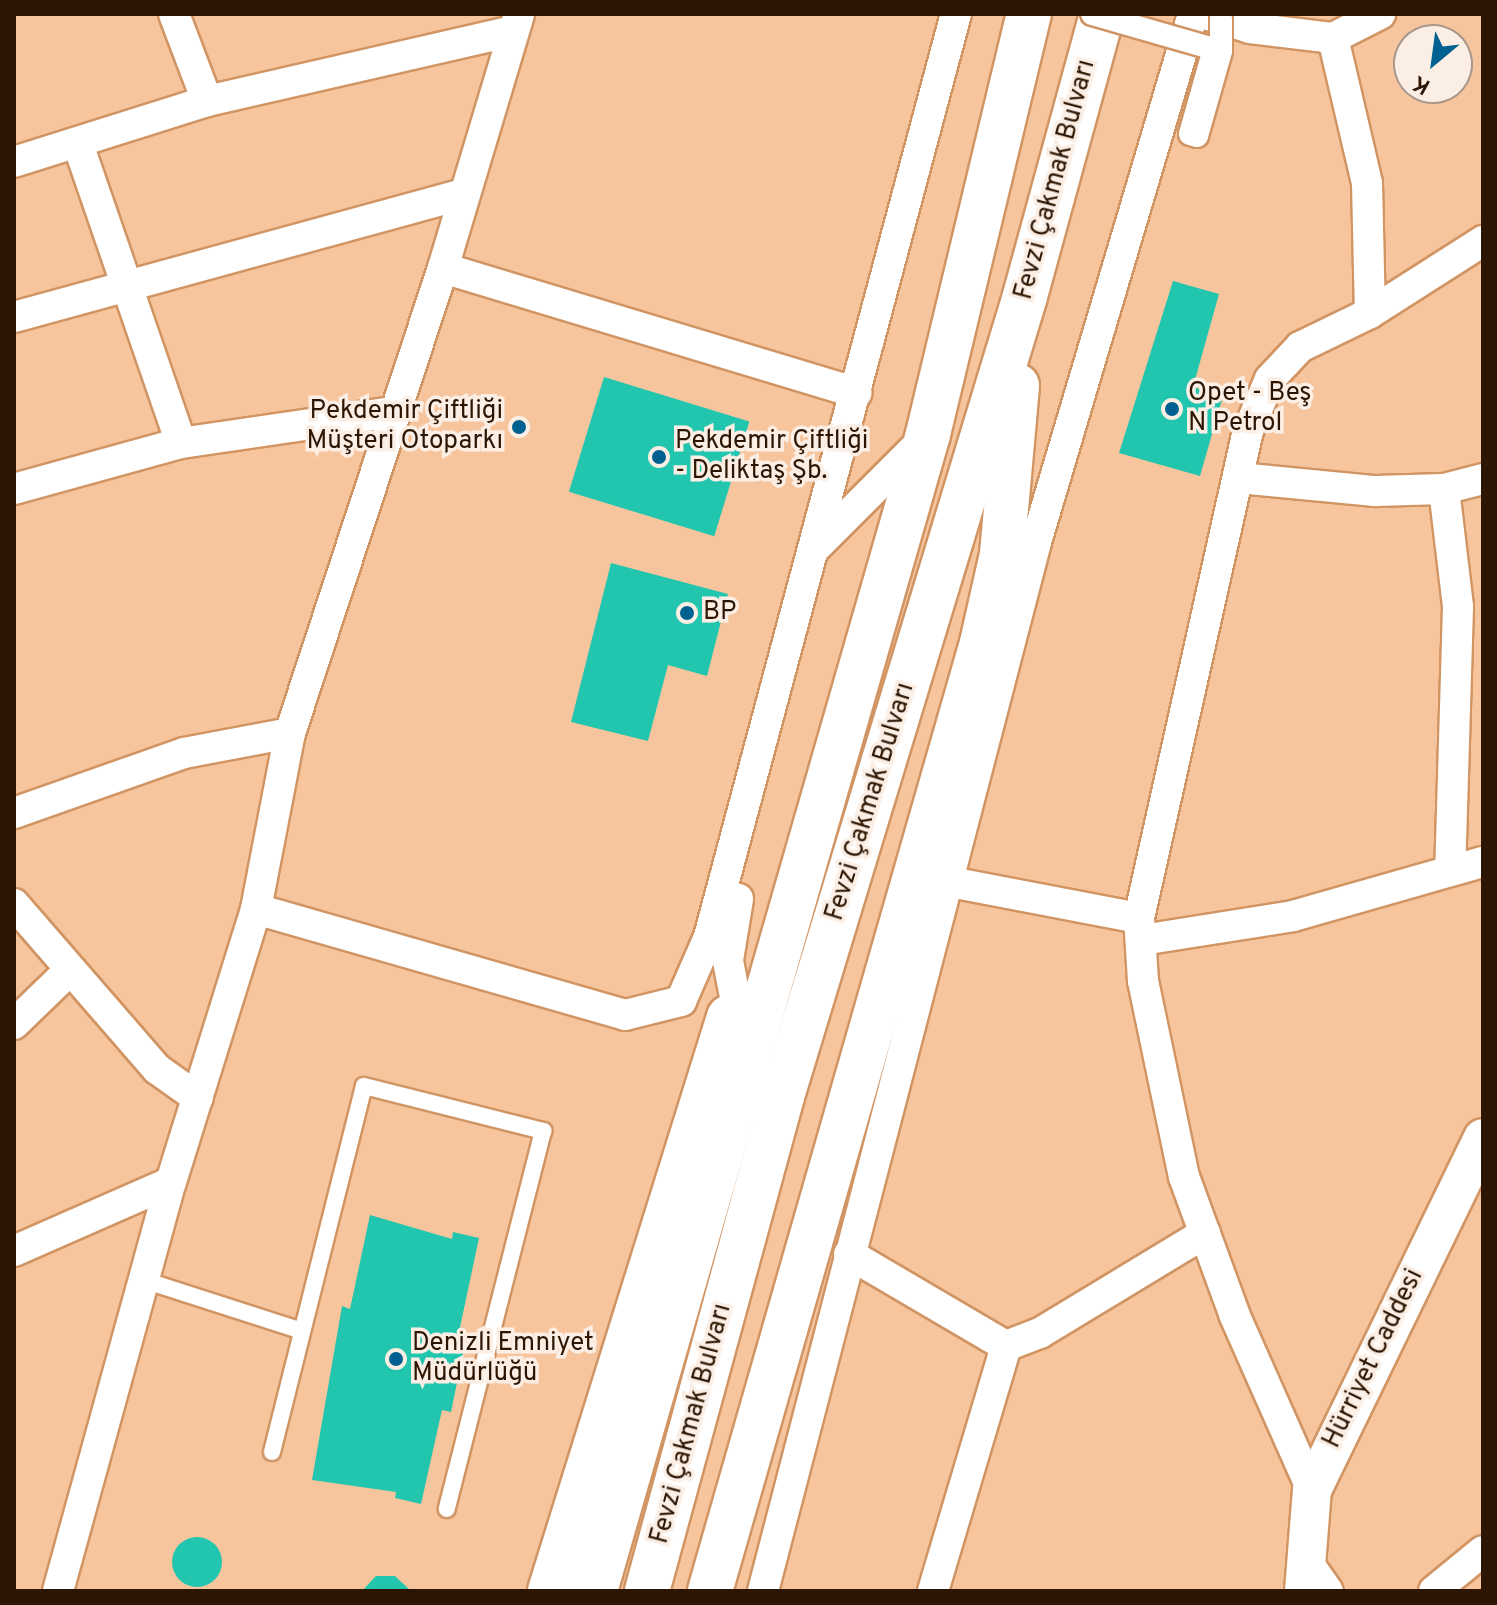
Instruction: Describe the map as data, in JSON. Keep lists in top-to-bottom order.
{
  "streets": {
    "main road": ["Fevzi Çakmak Bulvarı"],
    "street": ["Hürriyet Caddesi"]
  },
  "places": [
    "Opet - Beş N Petrol",
    "Pekdemir Çiftliği Müşteri Otoparkı",
    "Pekdemir Çiftliği - Deliktaş Şb.",
    "BP",
    "Denizli Emniyet Müdürlüğü"
  ],
  "north": "bottom left"
}
